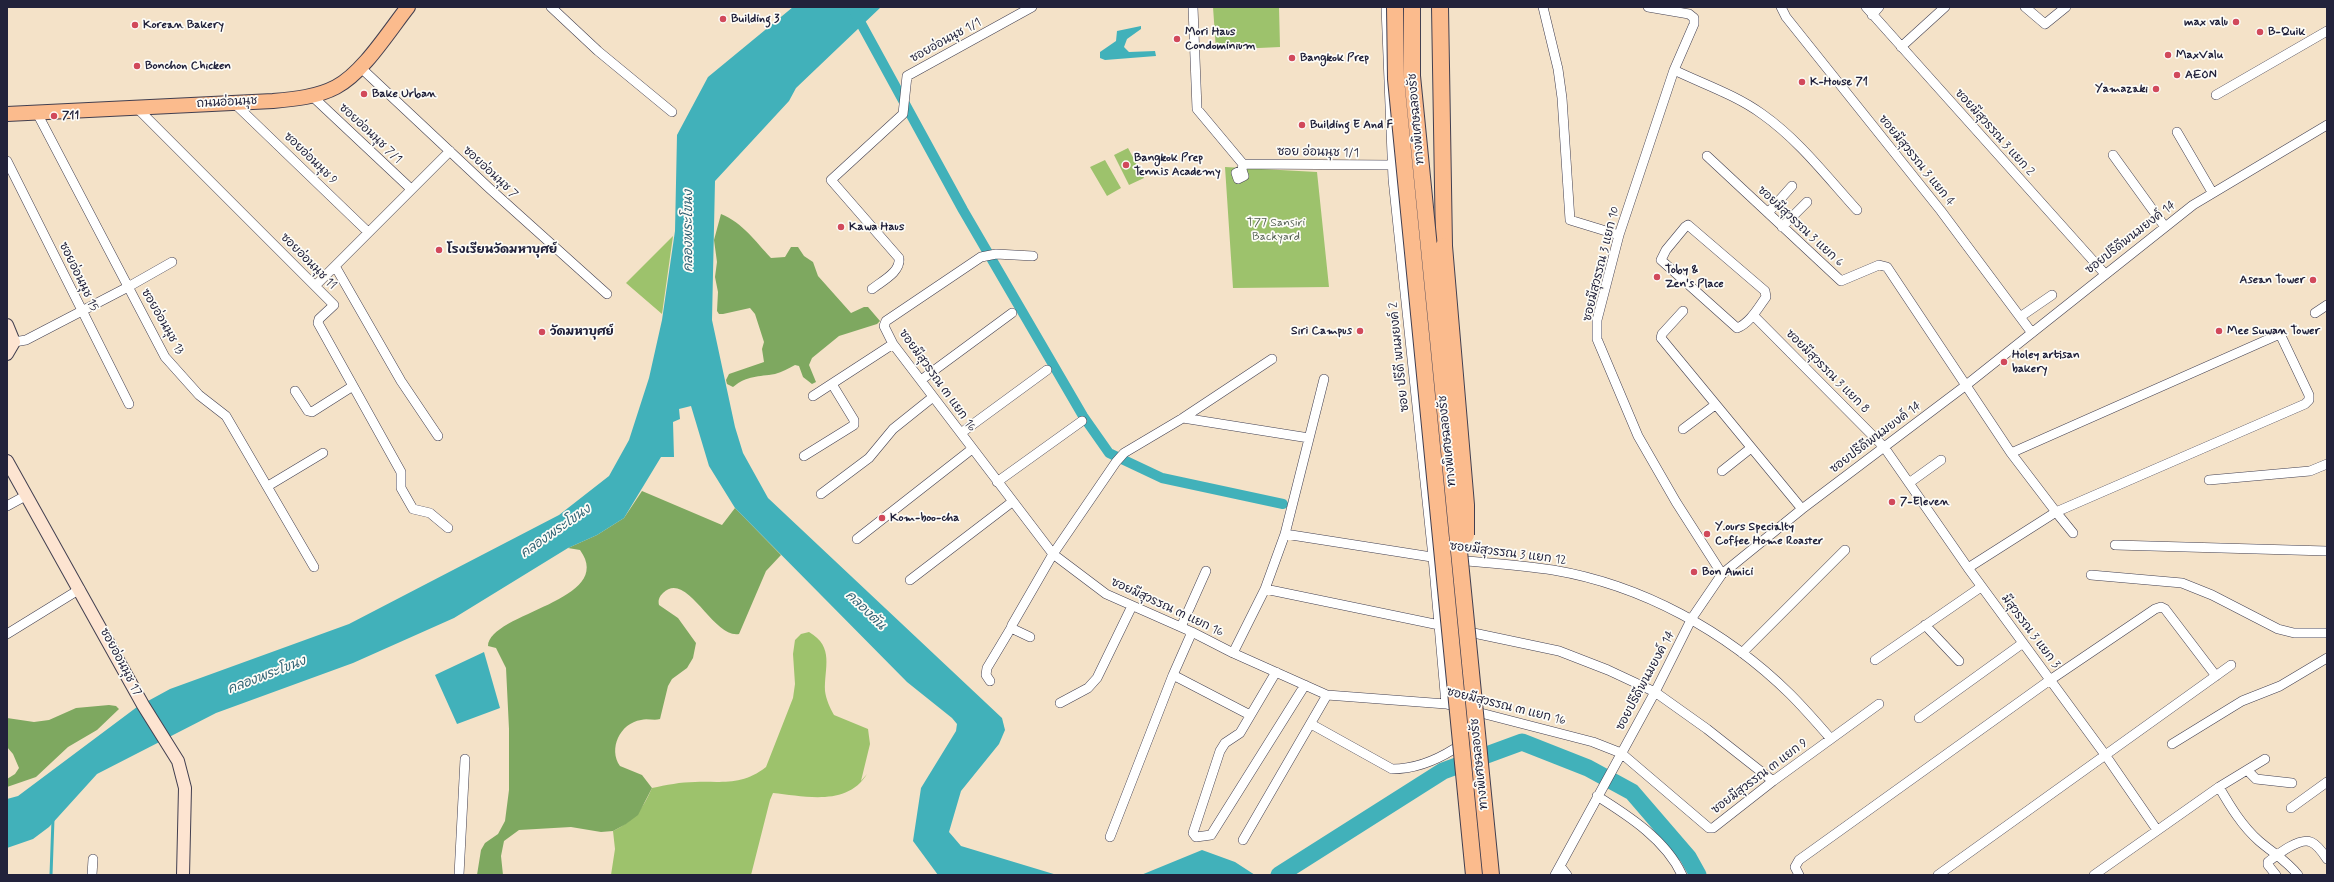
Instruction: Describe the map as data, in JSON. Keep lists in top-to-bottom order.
{
  "streets": {
    "highway": ["ทางพิเศษฉลองรัช"],
    "main road": ["ถนนอ่อนนุช"],
    "street": [
      "ซอยอ่อนนุช 1/1",
      "ซอยมีสุวรรณ 3 แยก 2",
      "ซอยอ่อนนุช 7/1",
      "ซอย อ่อนนุช 1/1",
      "ซอยอ่อนนุช 9",
      "ซอยมีสุวรรณ 3 แยก 4",
      "ซอยอ่อนนุช 7",
      "ซอยมีสุวรรณ 3 แยก 6",
      "ซอยปรีดีพนมยงค์ 14",
      "ซอยอ่อนนุช 11",
      "ซอยมีสุวรรณ 3 แยก 10",
      "ซอยอ่อนนุช 15",
      "ซอยอ่อนนุช 13",
      "ซอย ปรีดี พนมยงค์ 2",
      "ซอยมีสุวรรณ 3 แยก 8",
      "ซอยมีสุวรรณ ๓ แยก 16",
      "ซอยมีสุวรรณ 3 แยก 12",
      "มีสุวรรณ 3 แยก 3",
      "ซอยอ่อนนุช 17",
      "ซอยมีสุวรรณ ๓ แยก 9"
    ]
  },
  "crossings": [
    ["ถนนอ่อนนุช", "ซอยอ่อนนุช 7/1"],
    ["ถนนอ่อนนุช", "ซอยอ่อนนุช 9"],
    ["ถนนอ่อนนุช", "ซอยอ่อนนุช 7"],
    ["ถนนอ่อนนุช", "ซอยอ่อนนุช 11"],
    ["ถนนอ่อนนุช", "ซอยอ่อนนุช 13"],
    ["ซอยมีสุวรรณ 3 แยก 2", "ซอยปรีดีพนมยงค์ 14"],
    ["ซอย อ่อนนุช 1/1", "ซอย ปรีดี พนมยงค์ 2"],
    ["ซอยมีสุวรรณ 3 แยก 4", "ซอยปรีดีพนมยงค์ 14"],
    ["ซอยมีสุวรรณ 3 แยก 6", "ซอยปรีดีพนมยงค์ 14"],
    ["ซอยปรีดีพนมยงค์ 14", "ซอยมีสุวรรณ 3 แยก 10"],
    ["ซอยปรีดีพนมยงค์ 14", "ซอยมีสุวรรณ 3 แยก 8"],
    ["ซอยปรีดีพนมยงค์ 14", "ซอยมีสุวรรณ ๓ แยก 16"],
    ["ซอยปรีดีพนมยงค์ 14", "ซอยมีสุวรรณ 3 แยก 12"],
    ["ซอยปรีดีพนมยงค์ 14", "มีสุวรรณ 3 แยก 3"],
    ["ซอยปรีดีพนมยงค์ 14", "ซอยมีสุวรรณ ๓ แยก 9"],
    ["ซอย ปรีดี พนมยงค์ 2", "ซอยมีสุวรรณ ๓ แยก 16"],
    ["ซอย ปรีดี พนมยงค์ 2", "ซอยมีสุวรรณ 3 แยก 12"],
    ["ซอยมีสุวรรณ 3 แยก 8", "มีสุวรรณ 3 แยก 3"],
    ["ซอยมีสุวรรณ ๓ แยก 16", "ซอยมีสุวรรณ ๓ แยก 9"],
    ["ซอยมีสุวรรณ 3 แยก 12", "ซอยมีสุวรรณ ๓ แยก 9"]
  ],
  "water": ["คลองพระโขนง", "คลองตัน"],
  "parks": ["T77 Sansiri Backyard"],
  "places": [
    "Building 3",
    "max valu",
    "Korean Bakery",
    "B-Quik",
    "Mori Haus Condominium",
    "MaxValu",
    "Bangkok Prep",
    "Bonchon Chicken",
    "AEON",
    "K-House 71",
    "Yamazaki",
    "Bake Urban",
    "711",
    "Building E And F",
    "Bangkok Prep Tennis Academy",
    "Kawa Haus",
    "โรงเรียนวัดมหาบุศย์",
    "Toby & Zen's Place",
    "Asean Tower",
    "Siri Campus",
    "Mee Suwan Tower",
    "วัดมหาบุศย์",
    "Holey artisan bakery",
    "7-Eleven",
    "Kom-boo-cha",
    "Y.ours Specialty Coffee Home Roaster",
    "Bon Amici"
  ]
}
